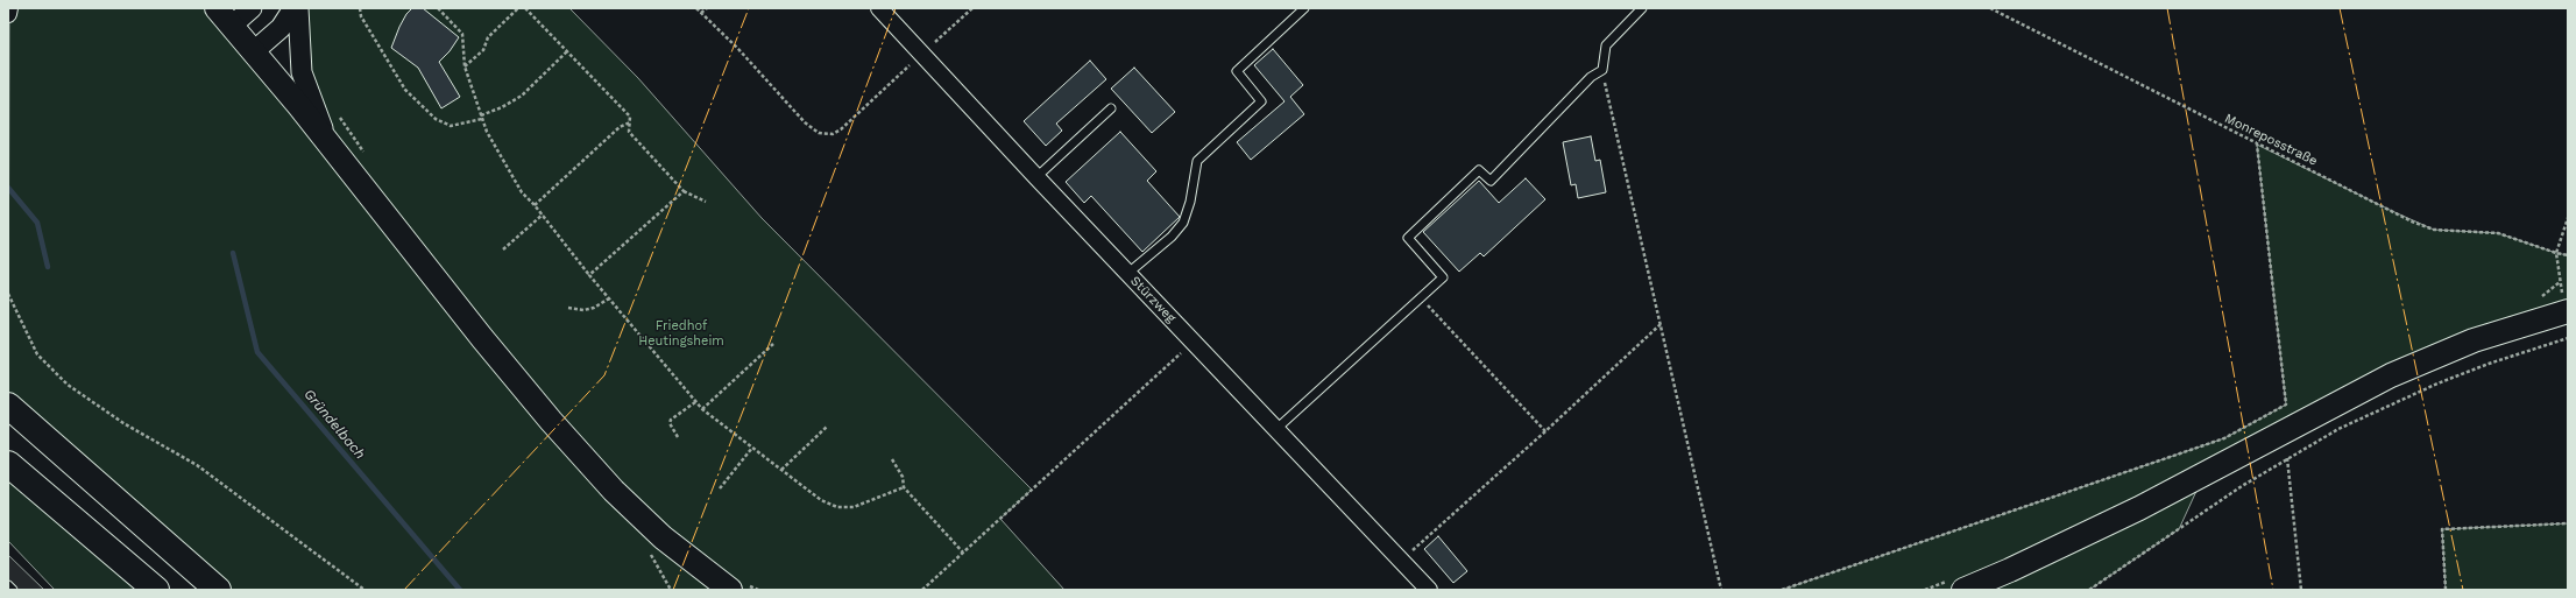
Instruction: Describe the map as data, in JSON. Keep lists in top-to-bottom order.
{
  "streets": {
    "street": ["Stürzweg"],
    "path": ["Monreposstraße"]
  },
  "water": ["Gründelbach"],
  "parks": ["Friedhof Heutingsheim"]
}
